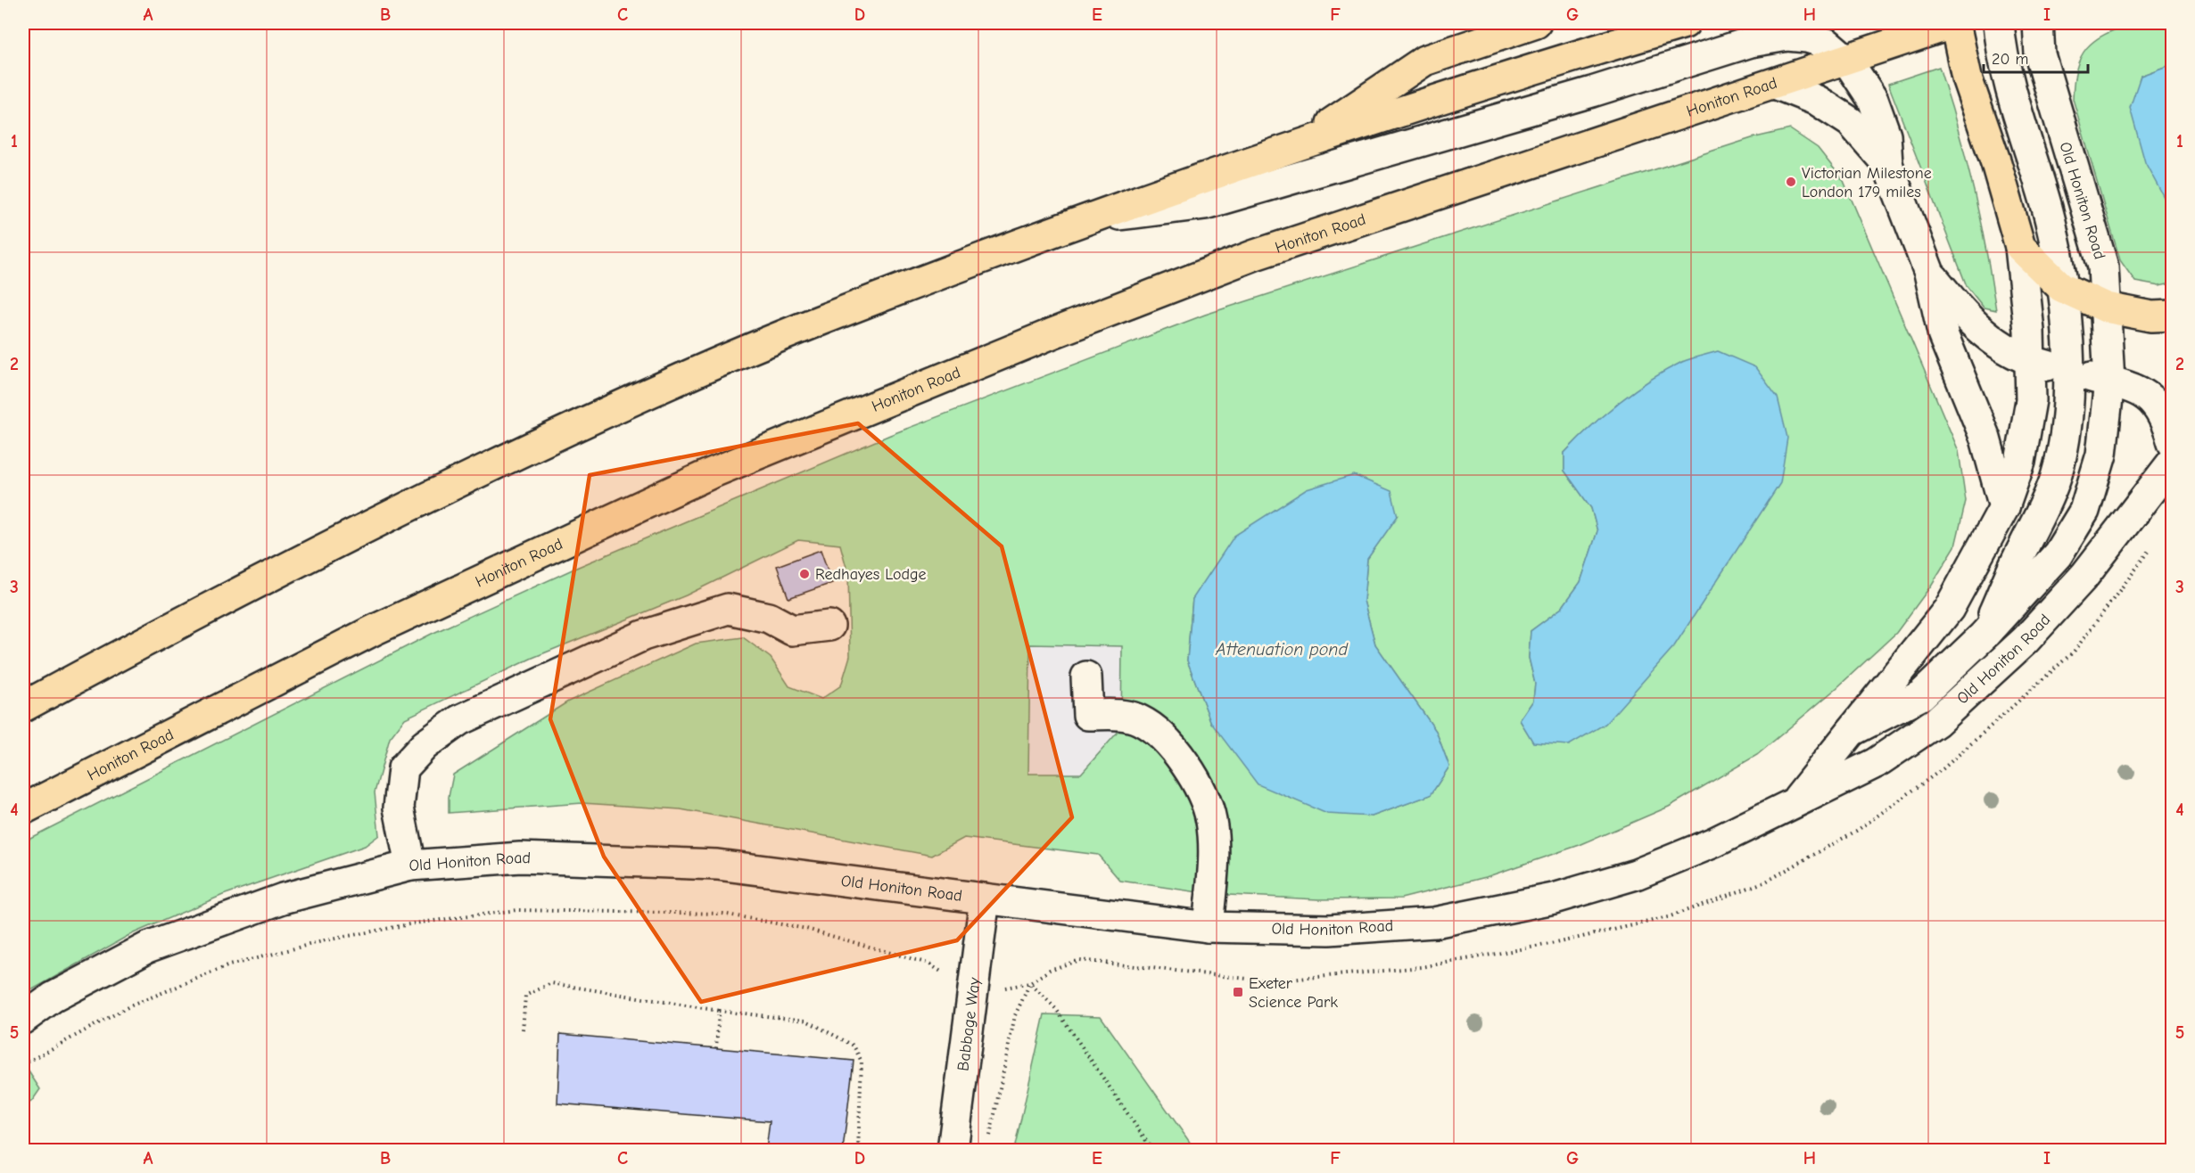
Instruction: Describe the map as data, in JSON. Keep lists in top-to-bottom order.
{
  "streets": {
    "highway": ["Honiton Road", "Old Honiton Road"],
    "street": ["Babbage Way"]
  },
  "crossings": [
    ["Honiton Road", "Old Honiton Road"],
    ["Old Honiton Road", "Babbage Way"]
  ],
  "water": ["Attenuation pond"],
  "places": {
    "other": ["Victorian Milestone London 179 miles", "Redhayes Lodge"],
    "transit": ["Exeter Science Park"]
  },
  "scale_bar": "20 m",
  "grid": {
    "columns": [
      "A",
      "B",
      "C",
      "D",
      "E",
      "F",
      "G",
      "H",
      "I"
    ],
    "rows": [
      "1",
      "2",
      "3",
      "4",
      "5"
    ]
  }
}
